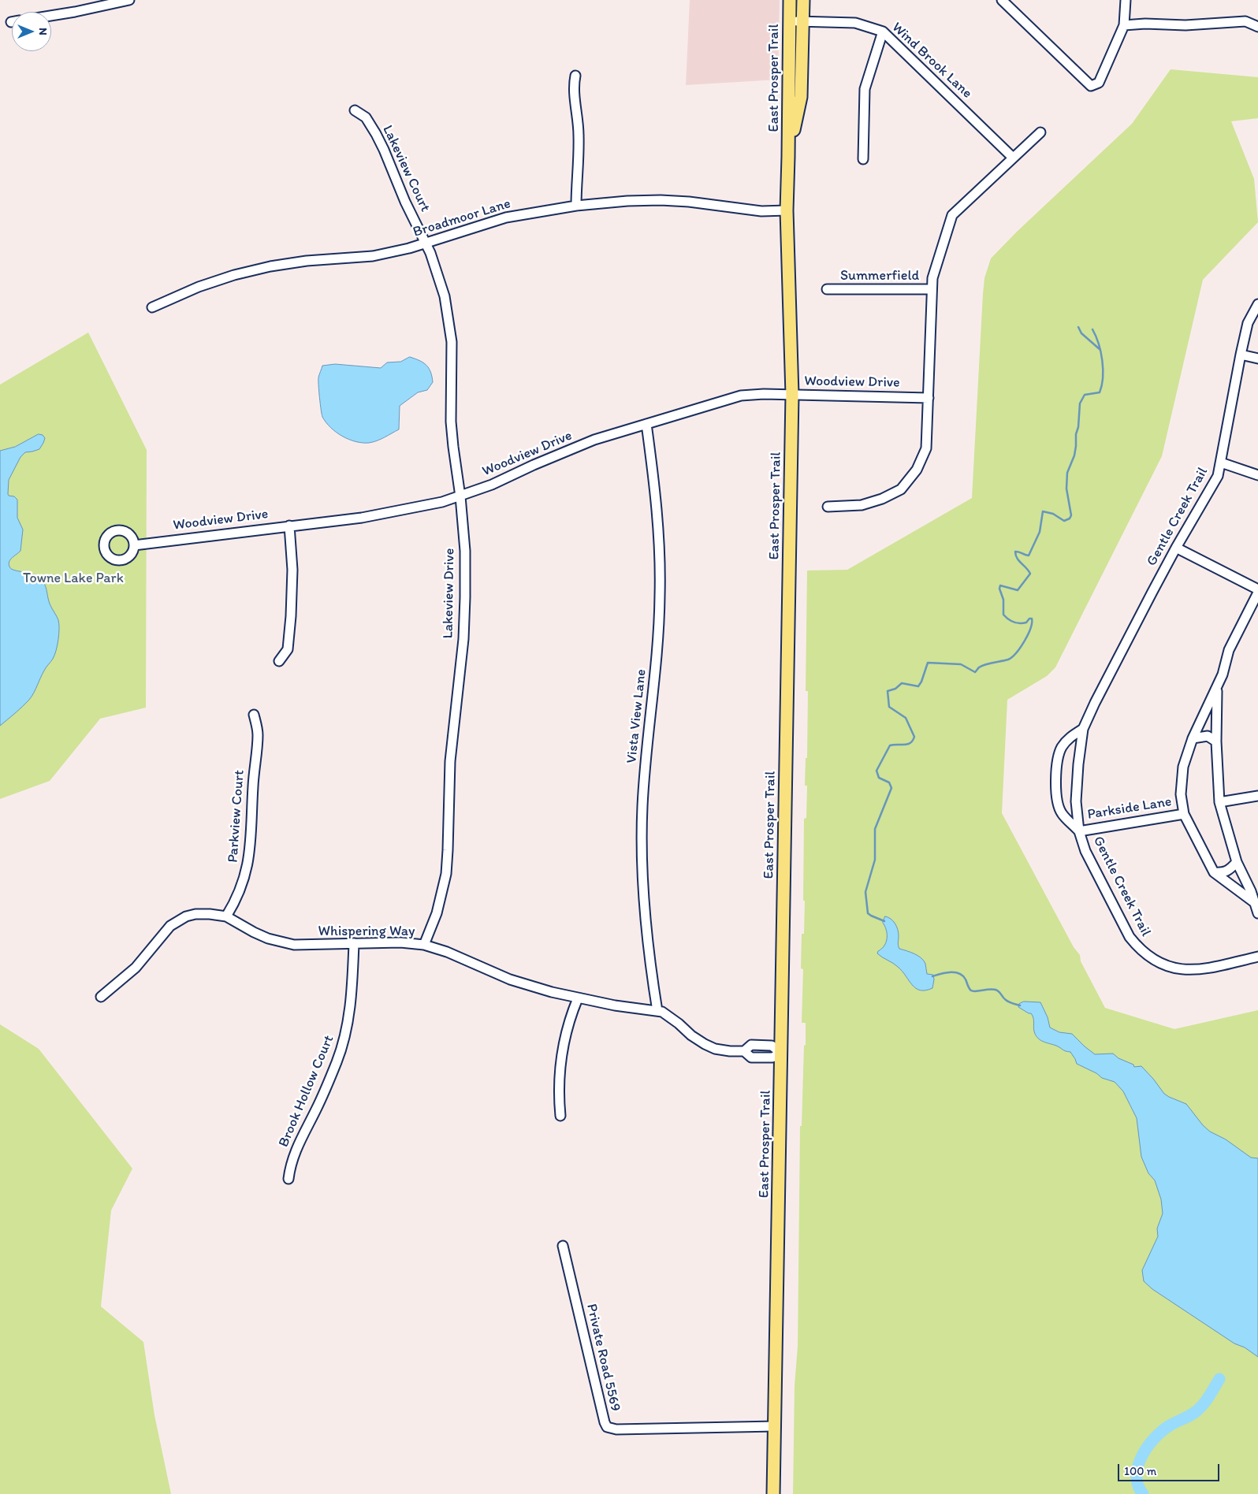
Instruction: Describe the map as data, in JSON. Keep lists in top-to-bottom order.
{
  "streets": {
    "main road": ["East Prosper Trail"],
    "street": [
      "Wind Brook Lane",
      "Lakeview Court",
      "Broadmoor Lane",
      "Summerfield",
      "Woodview Drive",
      "Gentle Creek Trail",
      "Lakeview Drive",
      "Vista View Lane",
      "Parkside Lane",
      "Parkview Court",
      "Whispering Way",
      "Brook Hollow Court",
      "Private Road 5569"
    ]
  },
  "crossings": [
    ["Wind Brook Lane", "East Prosper Trail"],
    ["East Prosper Trail", "Broadmoor Lane"],
    ["East Prosper Trail", "Woodview Drive"],
    ["East Prosper Trail", "Whispering Way"],
    ["East Prosper Trail", "Private Road 5569"],
    ["Lakeview Court", "Broadmoor Lane"],
    ["Lakeview Court", "Lakeview Drive"],
    ["Broadmoor Lane", "Lakeview Drive"],
    ["Woodview Drive", "Lakeview Drive"],
    ["Woodview Drive", "Vista View Lane"],
    ["Gentle Creek Trail", "Parkside Lane"],
    ["Lakeview Drive", "Whispering Way"],
    ["Vista View Lane", "Whispering Way"],
    ["Parkview Court", "Whispering Way"],
    ["Whispering Way", "Brook Hollow Court"]
  ],
  "parks": ["Towne Lake Park"],
  "scale_bar": "100 m",
  "north": "right"
}
